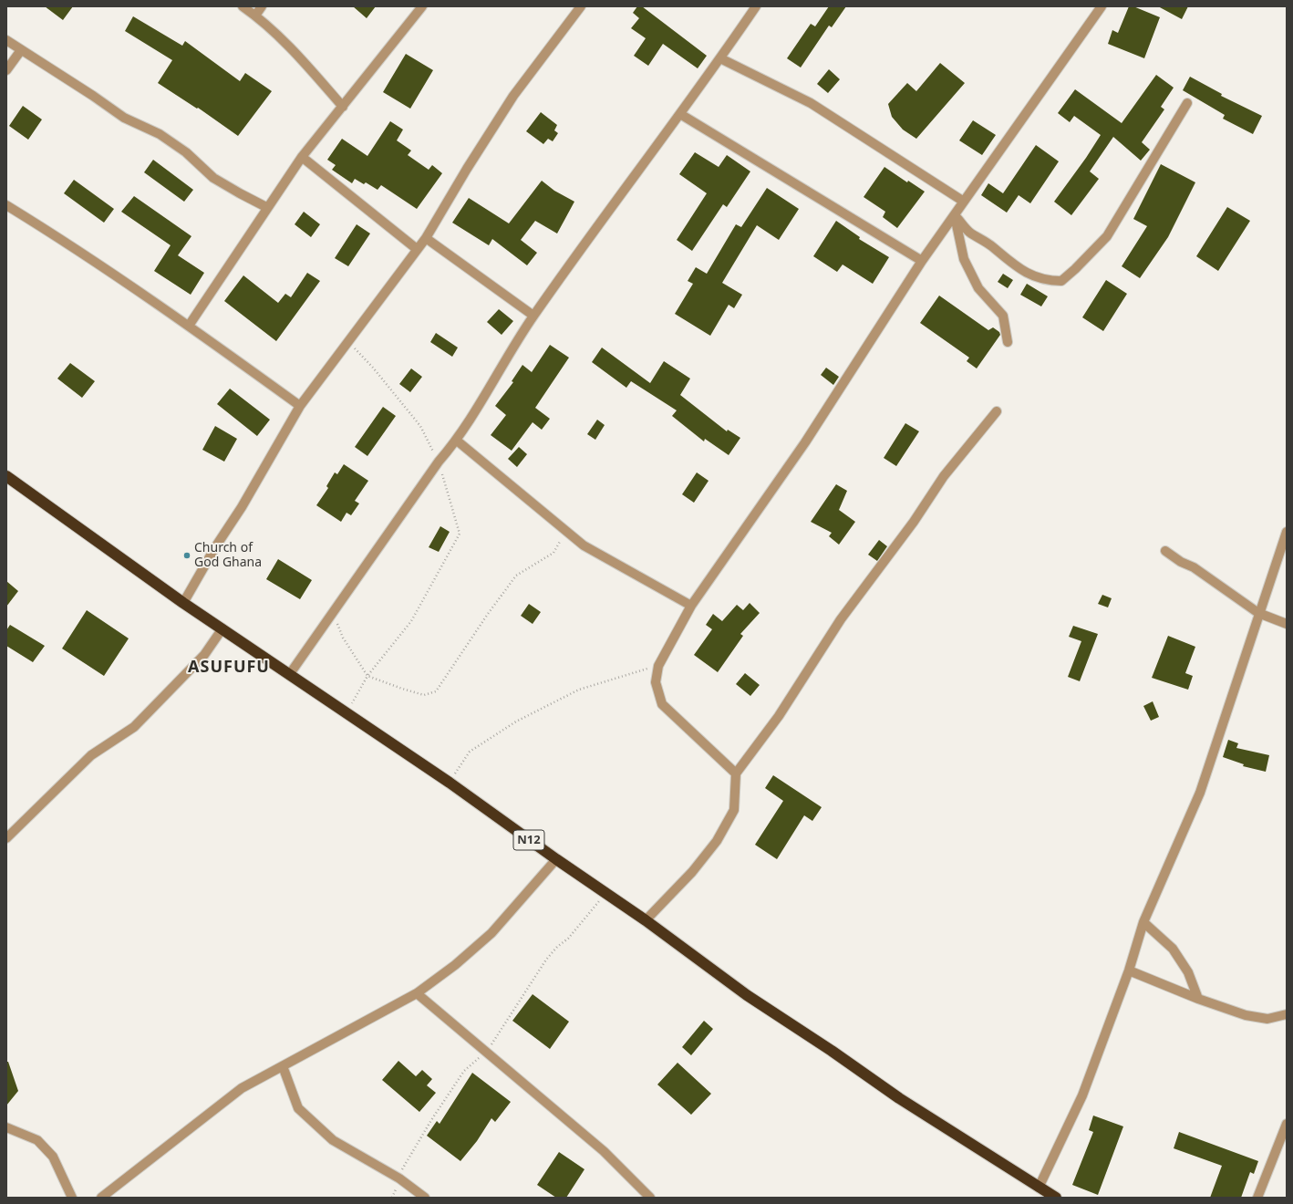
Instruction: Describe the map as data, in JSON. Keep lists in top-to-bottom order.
{
  "streets": {
    "highway": ["N12"]
  },
  "districts": ["ASUFUFU"],
  "places": ["Church of God Ghana"]
}
